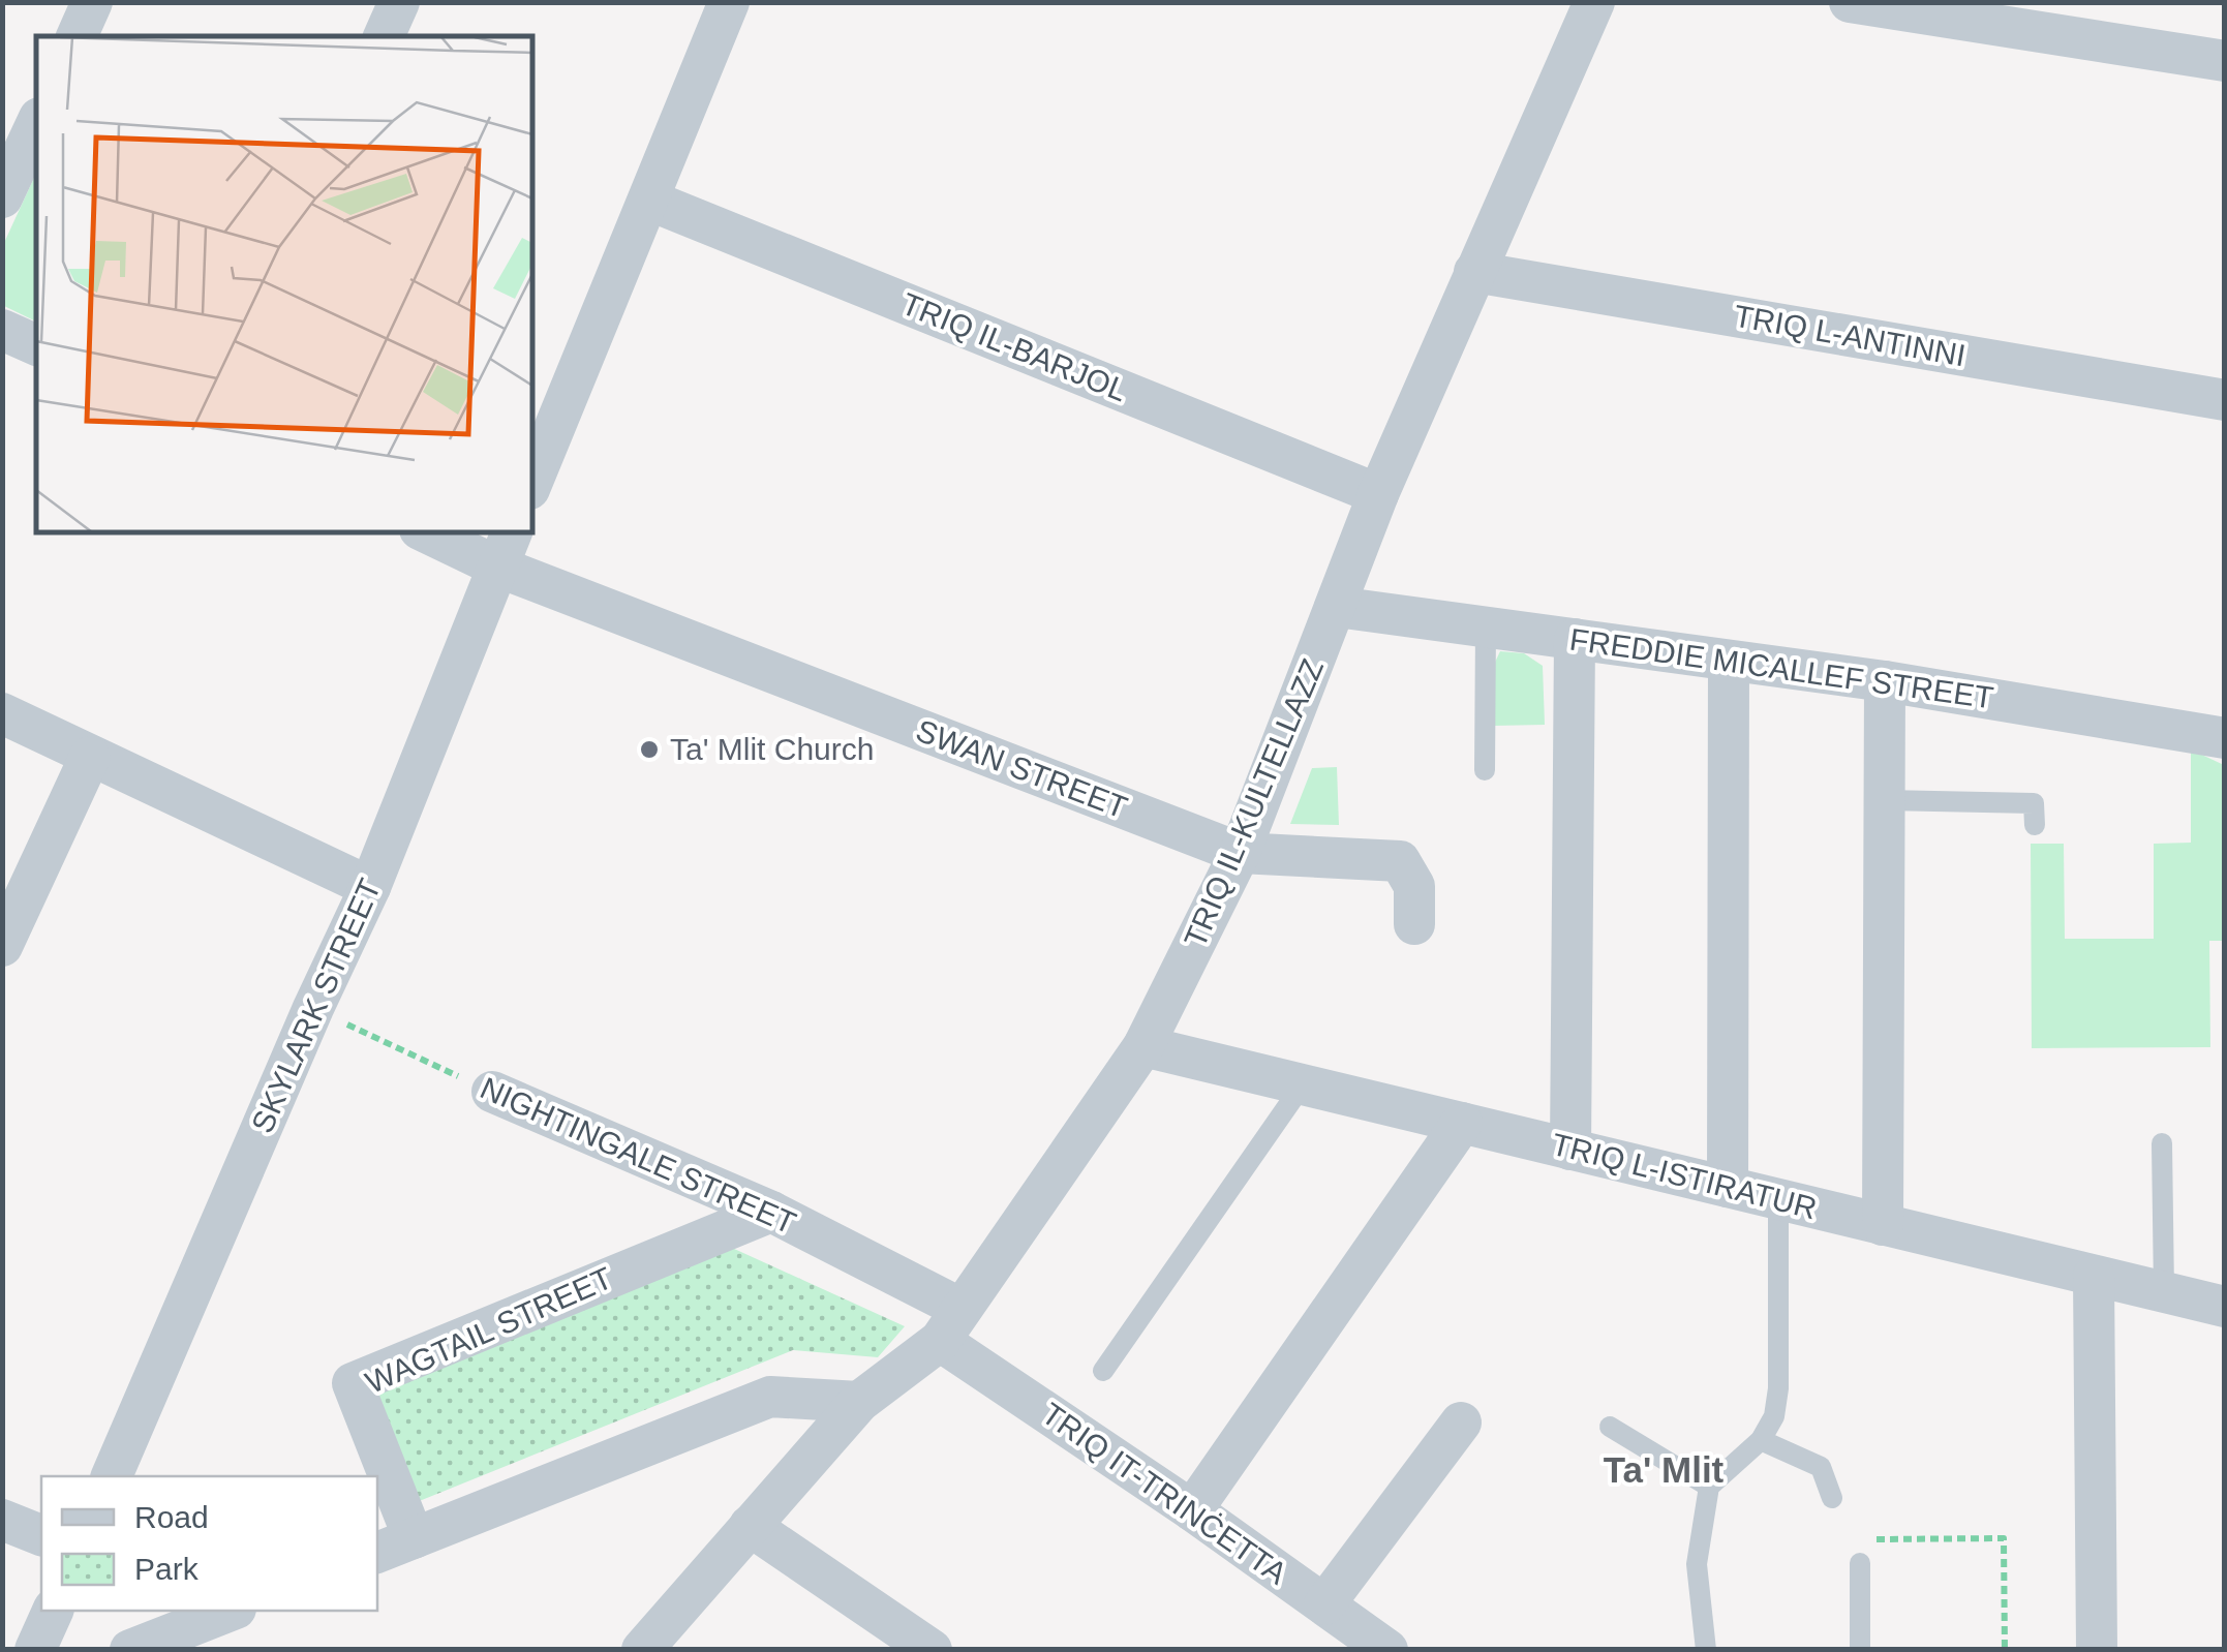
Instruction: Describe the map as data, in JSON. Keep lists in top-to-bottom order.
{
  "streets": {
    "street": [
      "TRIQ L-ANTINNI",
      "TRIQ IL-BARJOL",
      "FREDDIE MICALLEF STREET",
      "SWAN STREET",
      "TRIQ IL-KULTELLAZZ",
      "SKYLARK STREET",
      "NIGHTINGALE STREET",
      "TRIQ L-ISTIRATUR",
      "WAGTAIL STREET",
      "TRIQ IT-TRINĊETTA"
    ]
  },
  "crossings": [
    ["TRIQ L-ANTINNI", "TRIQ IL-KULTELLAZZ"],
    ["TRIQ IL-BARJOL", "TRIQ IL-KULTELLAZZ"],
    ["FREDDIE MICALLEF STREET", "TRIQ IL-KULTELLAZZ"],
    ["SWAN STREET", "TRIQ IL-KULTELLAZZ"],
    ["SWAN STREET", "SKYLARK STREET"],
    ["TRIQ IL-KULTELLAZZ", "NIGHTINGALE STREET"],
    ["TRIQ IL-KULTELLAZZ", "TRIQ L-ISTIRATUR"],
    ["TRIQ IL-KULTELLAZZ", "TRIQ IT-TRINĊETTA"],
    ["SKYLARK STREET", "NIGHTINGALE STREET"],
    ["NIGHTINGALE STREET", "WAGTAIL STREET"],
    ["NIGHTINGALE STREET", "TRIQ IT-TRINĊETTA"]
  ],
  "districts": ["Ta' Mlit"],
  "places": ["Ta' Mlit Church"],
  "legend": ["Road", "Park"]
}
